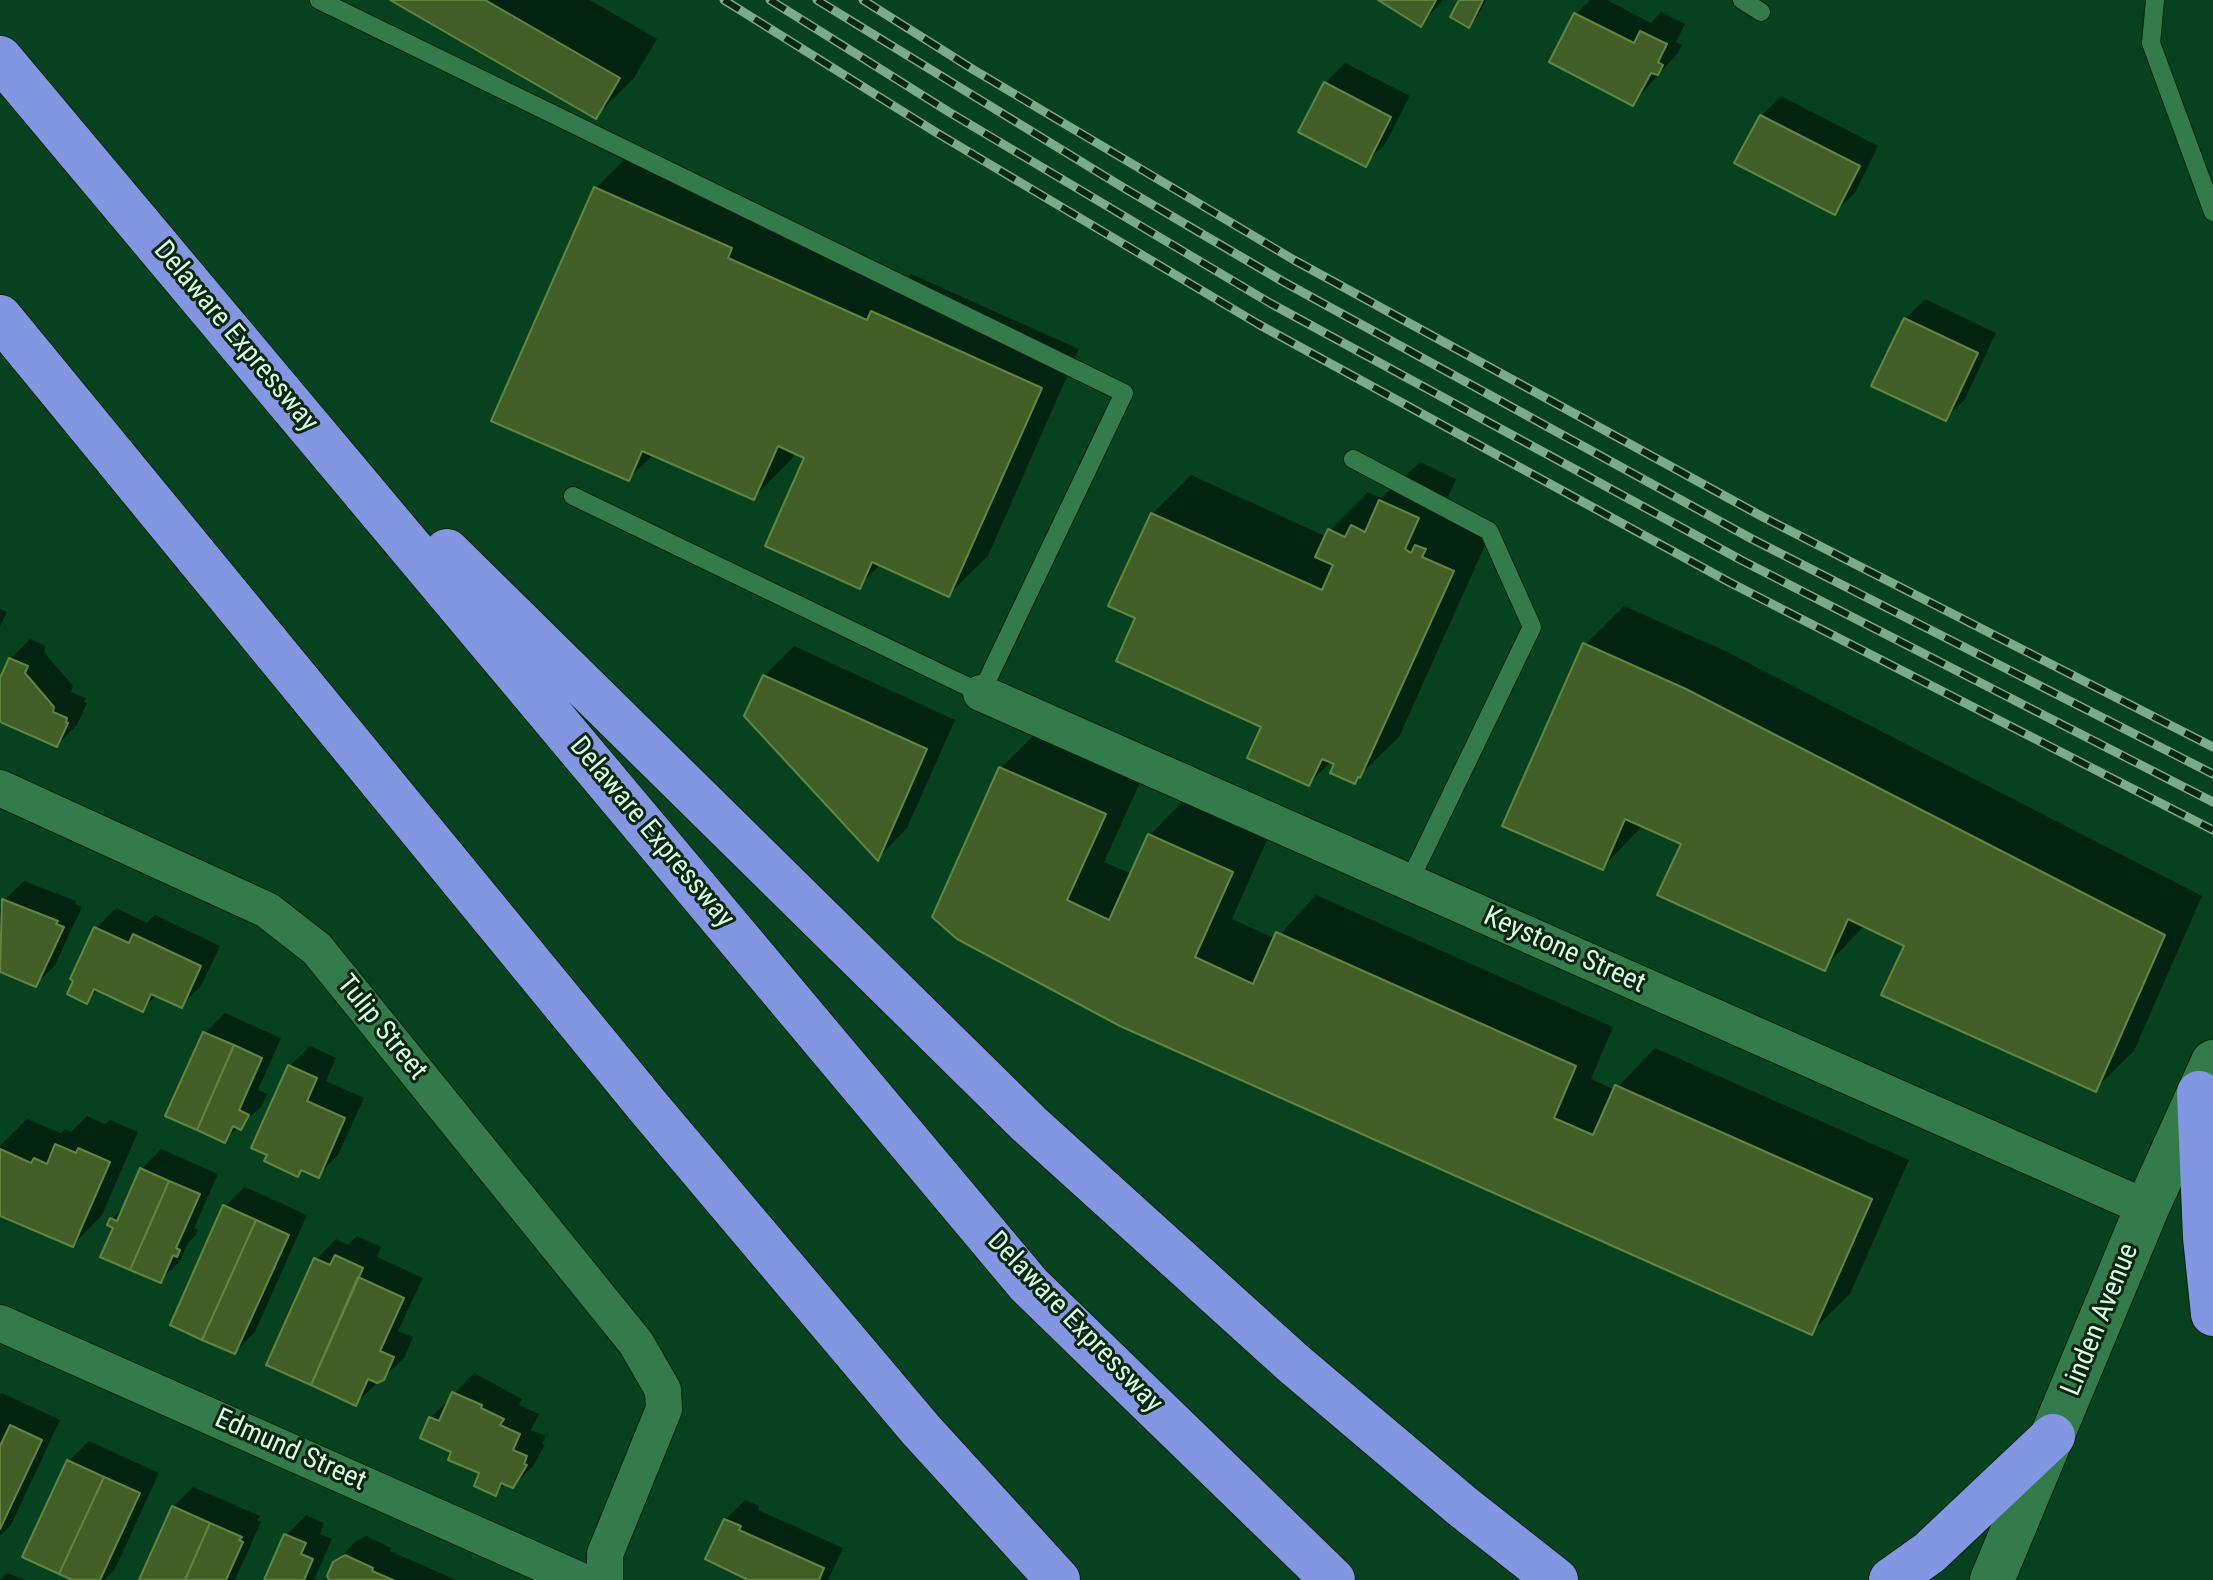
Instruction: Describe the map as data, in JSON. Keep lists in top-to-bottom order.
{
  "streets": {
    "highway": ["Delaware Expressway"],
    "street": [
      "Keystone Street",
      "Tulip Street",
      "Linden Avenue",
      "Edmund Street"
    ]
  },
  "crossings": [
    ["Keystone Street", "Linden Avenue"]
  ]
}
